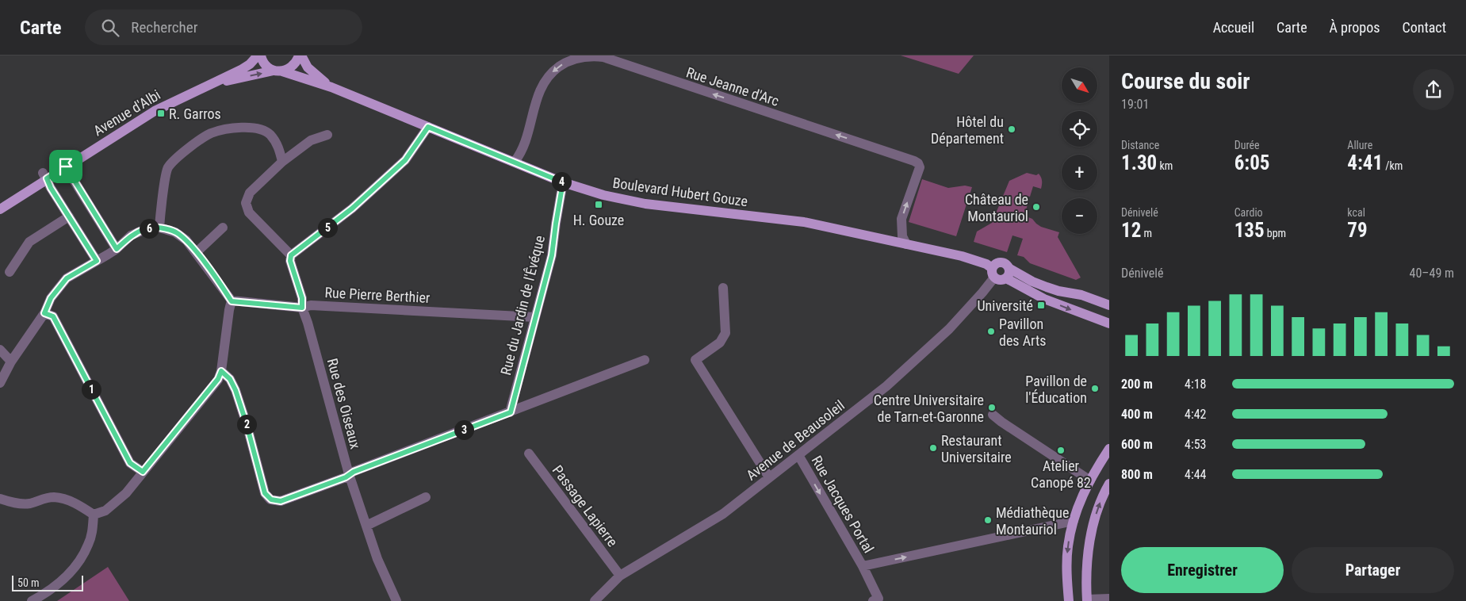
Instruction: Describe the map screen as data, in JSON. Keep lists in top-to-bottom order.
{
  "streets": {
    "main road": ["Avenue d'Albi", "Boulevard Hubert Gouze"],
    "street": [
      "Rue Jeanne d'Arc",
      "Rue Pierre Berthier",
      "Rue du Jardin de l'Êvéque",
      "Rue des Oiseaux",
      "Avenue de Beausoleil",
      "Rue Jacques Portal",
      "Passage Lapierre"
    ]
  },
  "crossings": [
    ["Rue Jeanne d'Arc", "Boulevard Hubert Gouze"],
    ["Avenue d'Albi", "Boulevard Hubert Gouze"],
    ["Boulevard Hubert Gouze", "Rue du Jardin de l'Êvéque"],
    ["Boulevard Hubert Gouze", "Avenue de Beausoleil"],
    ["Rue Pierre Berthier", "Rue du Jardin de l'Êvéque"],
    ["Rue Pierre Berthier", "Rue des Oiseaux"],
    ["Avenue de Beausoleil", "Rue Jacques Portal"],
    ["Avenue de Beausoleil", "Passage Lapierre"]
  ],
  "one_way": ["Rue Jacques Portal"],
  "places": {
    "transit": ["R. Garros", "H. Gouze", "Université"],
    "other": [
      "Hôtel du Département",
      "Château de Montauriol",
      "Pavillon des Arts",
      "Pavillon de l'Éducation",
      "Centre Universitaire de Tarn-et-Garonne",
      "Restaurant Universitaire",
      "Atelier Canopé 82",
      "Médiathèque Montauriol"
    ]
  },
  "scale_bar": "50 m",
  "north": "bottom right",
  "page": {
    "header": "Carte",
    "search": "Rechercher",
    "nav": [
      "Accueil",
      "Carte",
      "À propos",
      "Contact"
    ],
    "heading": ["Course du soir", "19:01"],
    "map_buttons": ["+", "−"],
    "stats": [
      ["Distance", "1.30 km"],
      ["Durée", "6:05"],
      ["Allure", "4:41 /km"],
      ["Dénivelé", "12 m"],
      ["Cardio", "135 bpm"],
      ["kcal", "79"]
    ],
    "pins": [
      "4",
      "5",
      "6",
      "1",
      "2",
      "3"
    ],
    "chart": ["Dénivelé", "40–49 m"],
    "list": [
      {
        "name": "200 m",
        "note": "4:18"
      },
      {
        "name": "400 m",
        "note": "4:42"
      },
      {
        "name": "600 m",
        "note": "4:53"
      },
      {
        "name": "800 m",
        "note": "4:44"
      }
    ],
    "buttons": ["Enregistrer", "Partager"],
    "scale": "50 m"
  }
}
